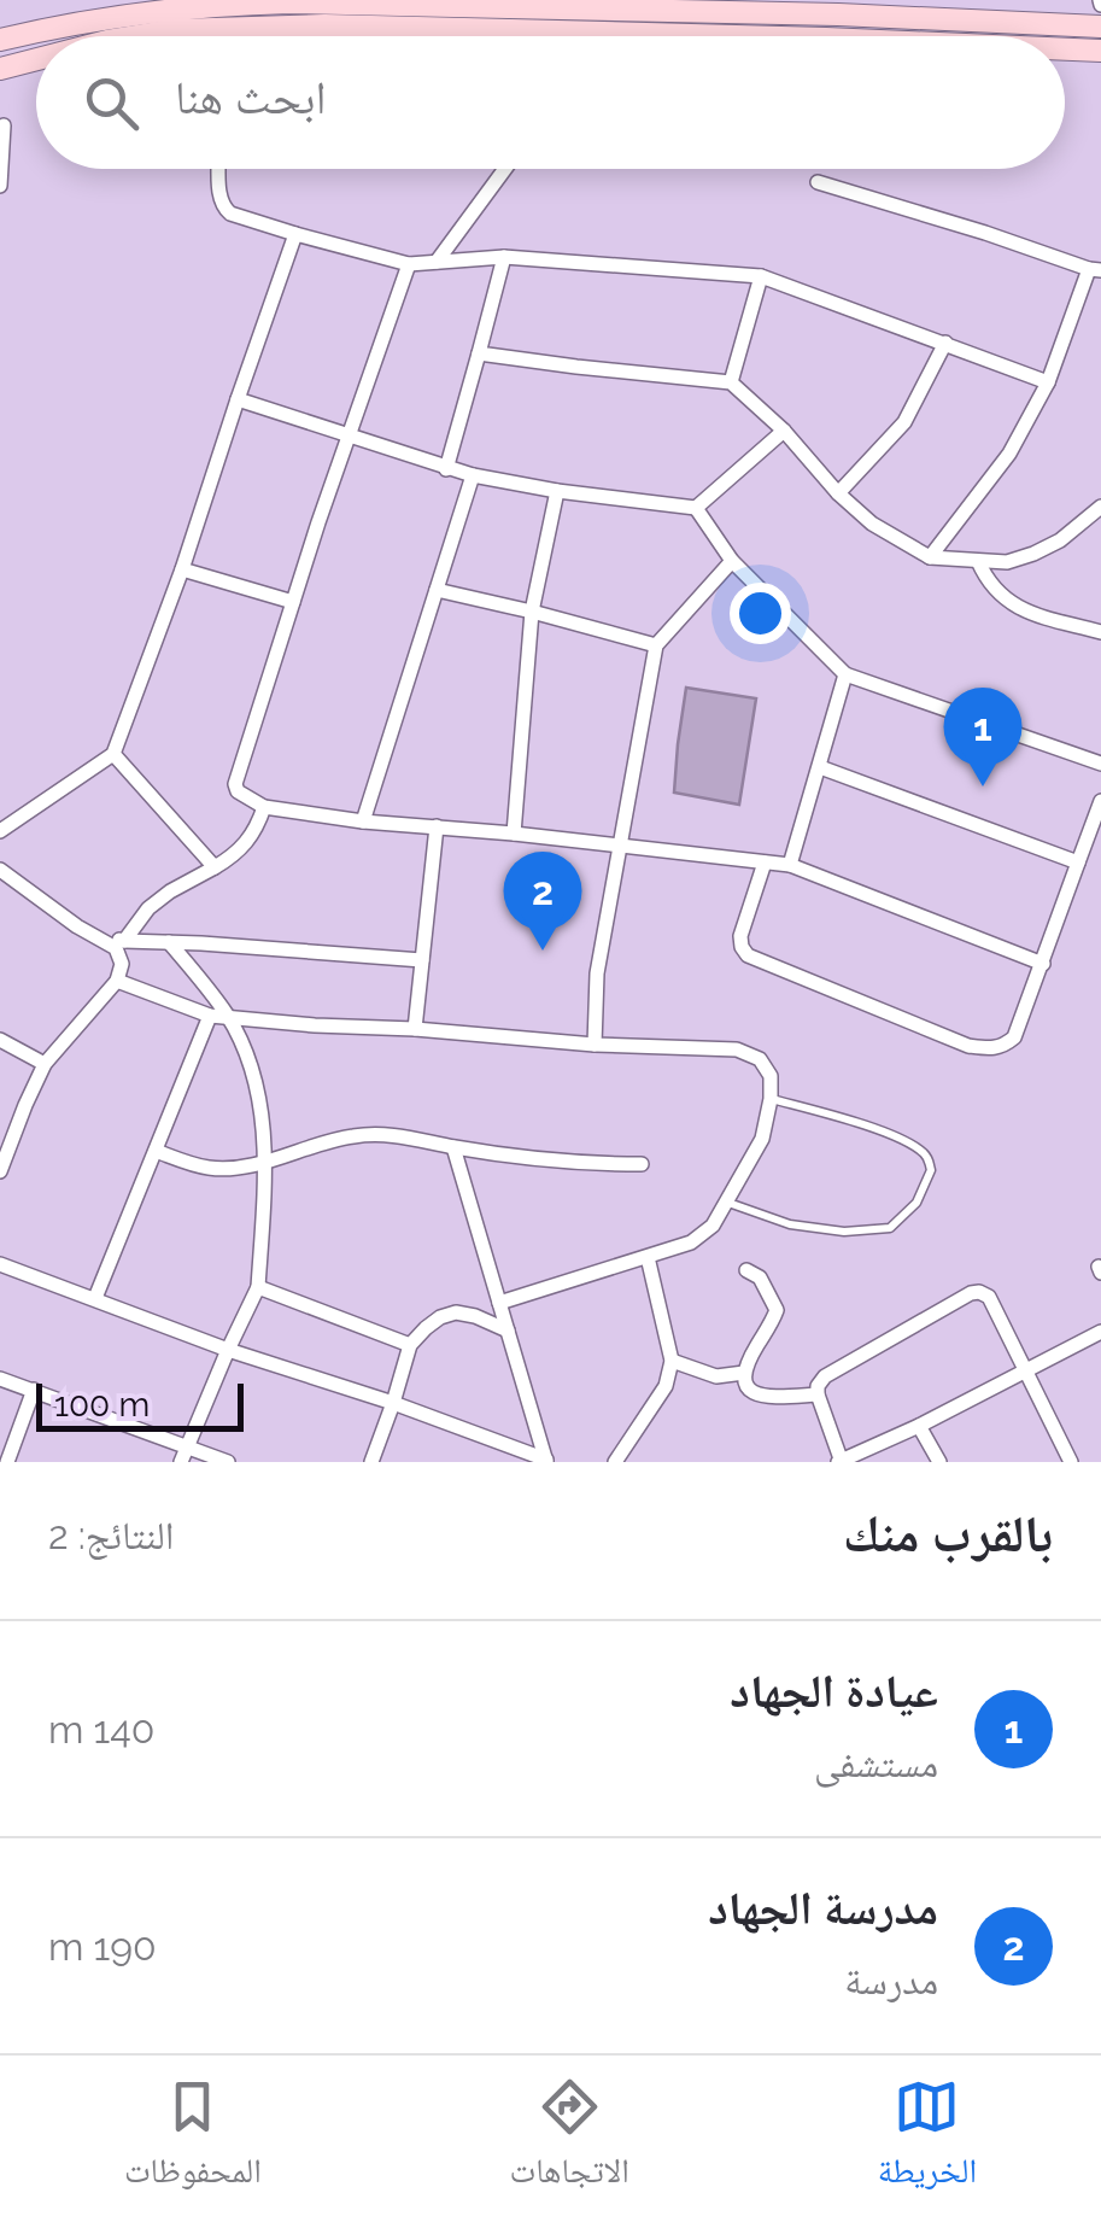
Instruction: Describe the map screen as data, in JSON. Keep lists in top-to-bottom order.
{
  "scale_bar": "100 m",
  "page": {
    "search": "ابحث هنا",
    "pins": ["1", "2"],
    "scale": "100 m",
    "heading": ["بالقرب منك", "النتائج: 2"],
    "list": [
      {
        "mark": "1",
        "name": "عيادة الجهاد",
        "note": "مستشفى",
        "value": "140 m"
      },
      {
        "mark": "2",
        "name": "مدرسة الجهاد",
        "note": "مدرسة",
        "value": "190 m"
      }
    ],
    "nav": ["الخريطة", "الاتجاهات", "المحفوظات"]
  }
}
